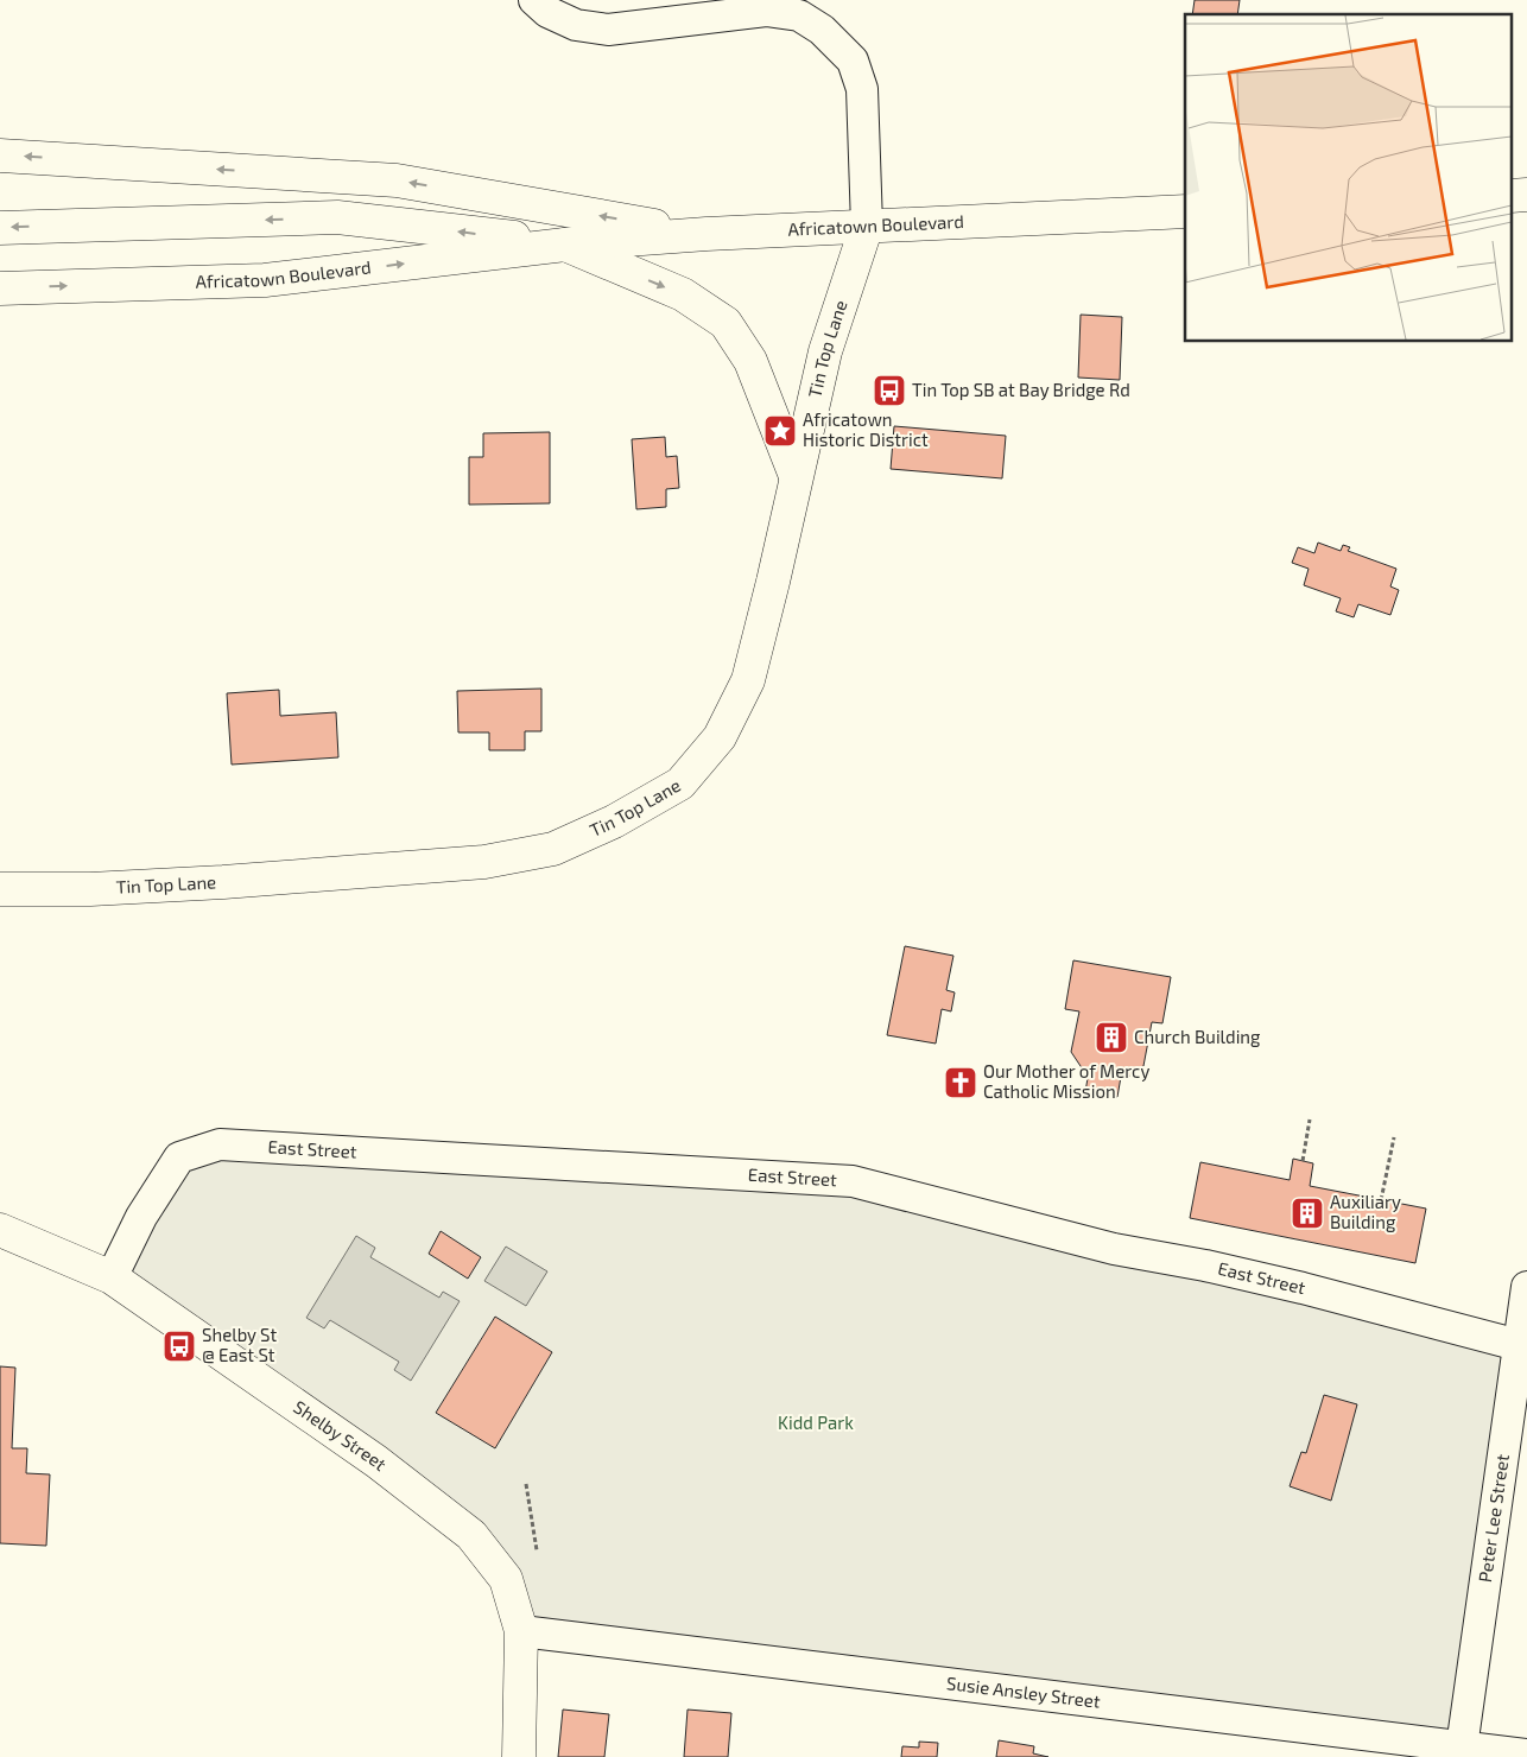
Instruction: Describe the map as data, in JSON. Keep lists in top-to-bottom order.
{
  "streets": {
    "main road": ["Africatown Boulevard", "Tin Top Lane", "Shelby Street"],
    "street": ["East Street", "Peter Lee Street", "Susie Ansley Street"]
  },
  "crossings": [
    ["Africatown Boulevard", "Tin Top Lane"],
    ["East Street", "Shelby Street"],
    ["East Street", "Peter Lee Street"],
    ["Shelby Street", "Susie Ansley Street"],
    ["Peter Lee Street", "Susie Ansley Street"]
  ],
  "parks": ["Kidd Park"],
  "places": {
    "bus stop": ["Tin Top SB at Bay Bridge Rd", "Shelby St @ East St"],
    "place": ["Africatown Historic District"],
    "building": ["Church Building", "Auxiliary Building"],
    "church": ["Our Mother of Mercy Catholic Mission"]
  }
}
